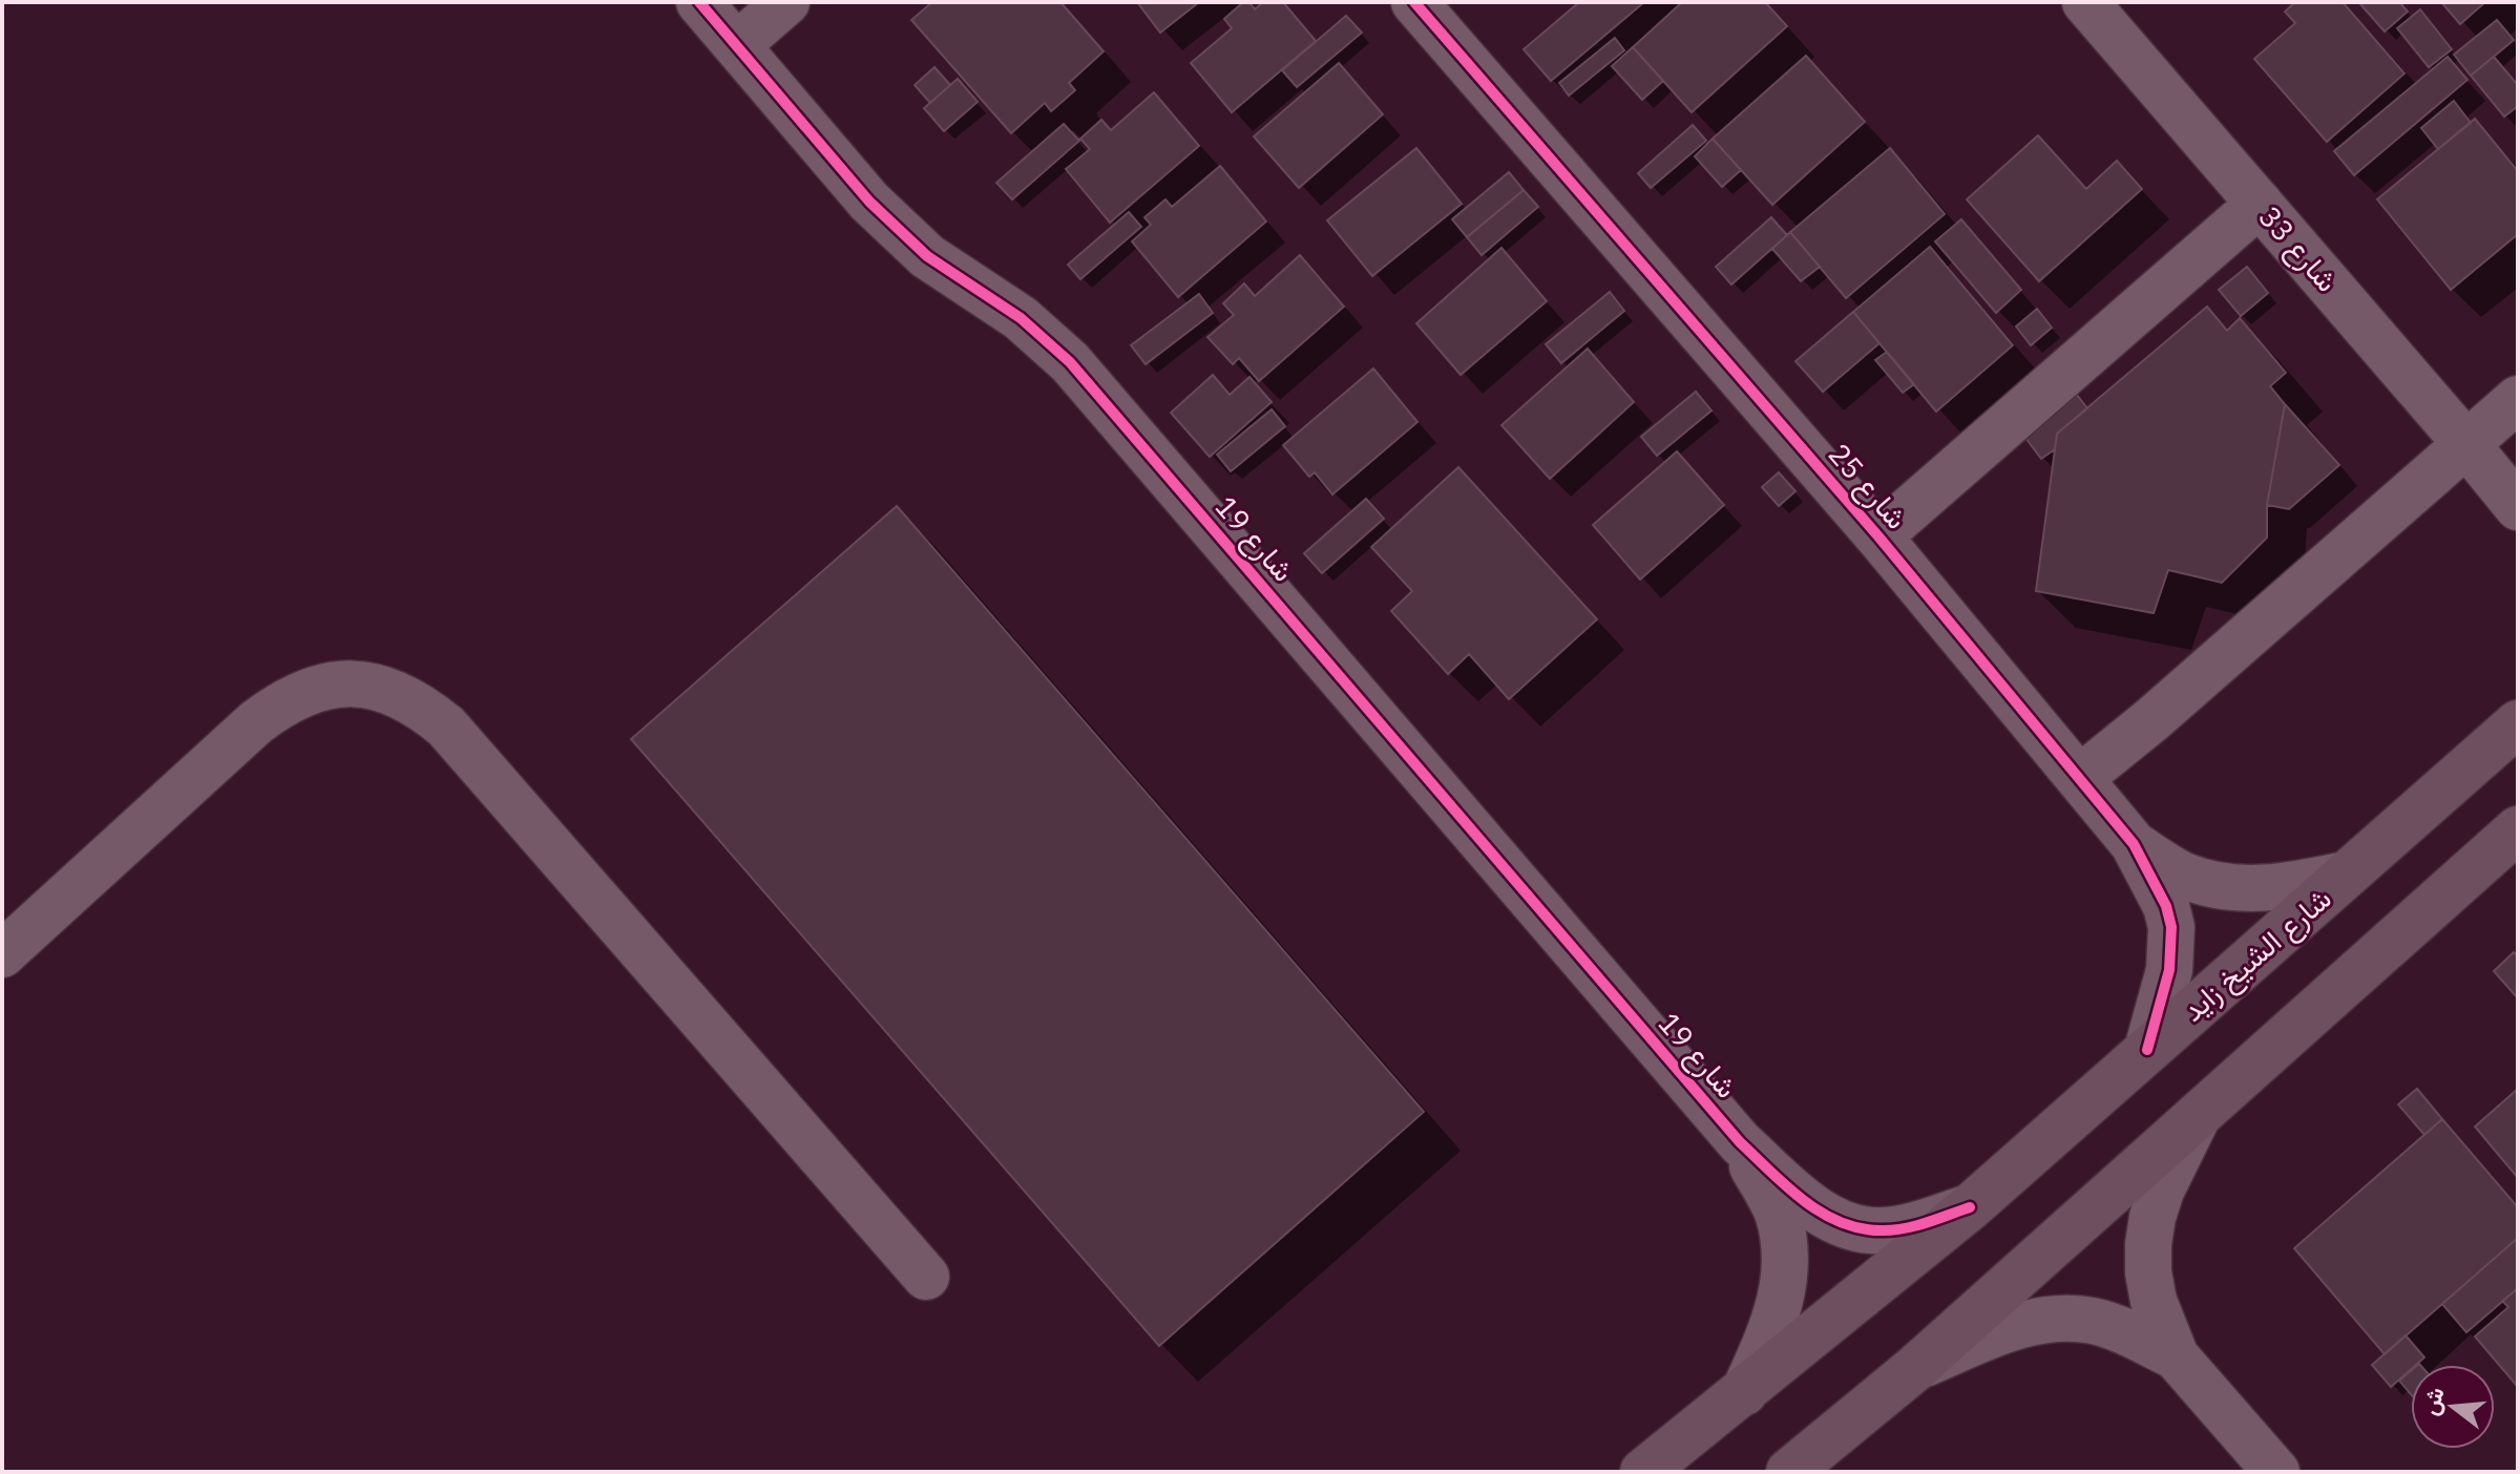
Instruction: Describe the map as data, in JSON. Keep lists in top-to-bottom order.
{
  "streets": {
    "main road": ["شارع الشيخ زايد"],
    "street": ["شارع 33", "شارع 25", "شارع 19"]
  },
  "crossings": [
    ["شارع 25", "شارع الشيخ زايد"]
  ],
  "north": "left"
}
